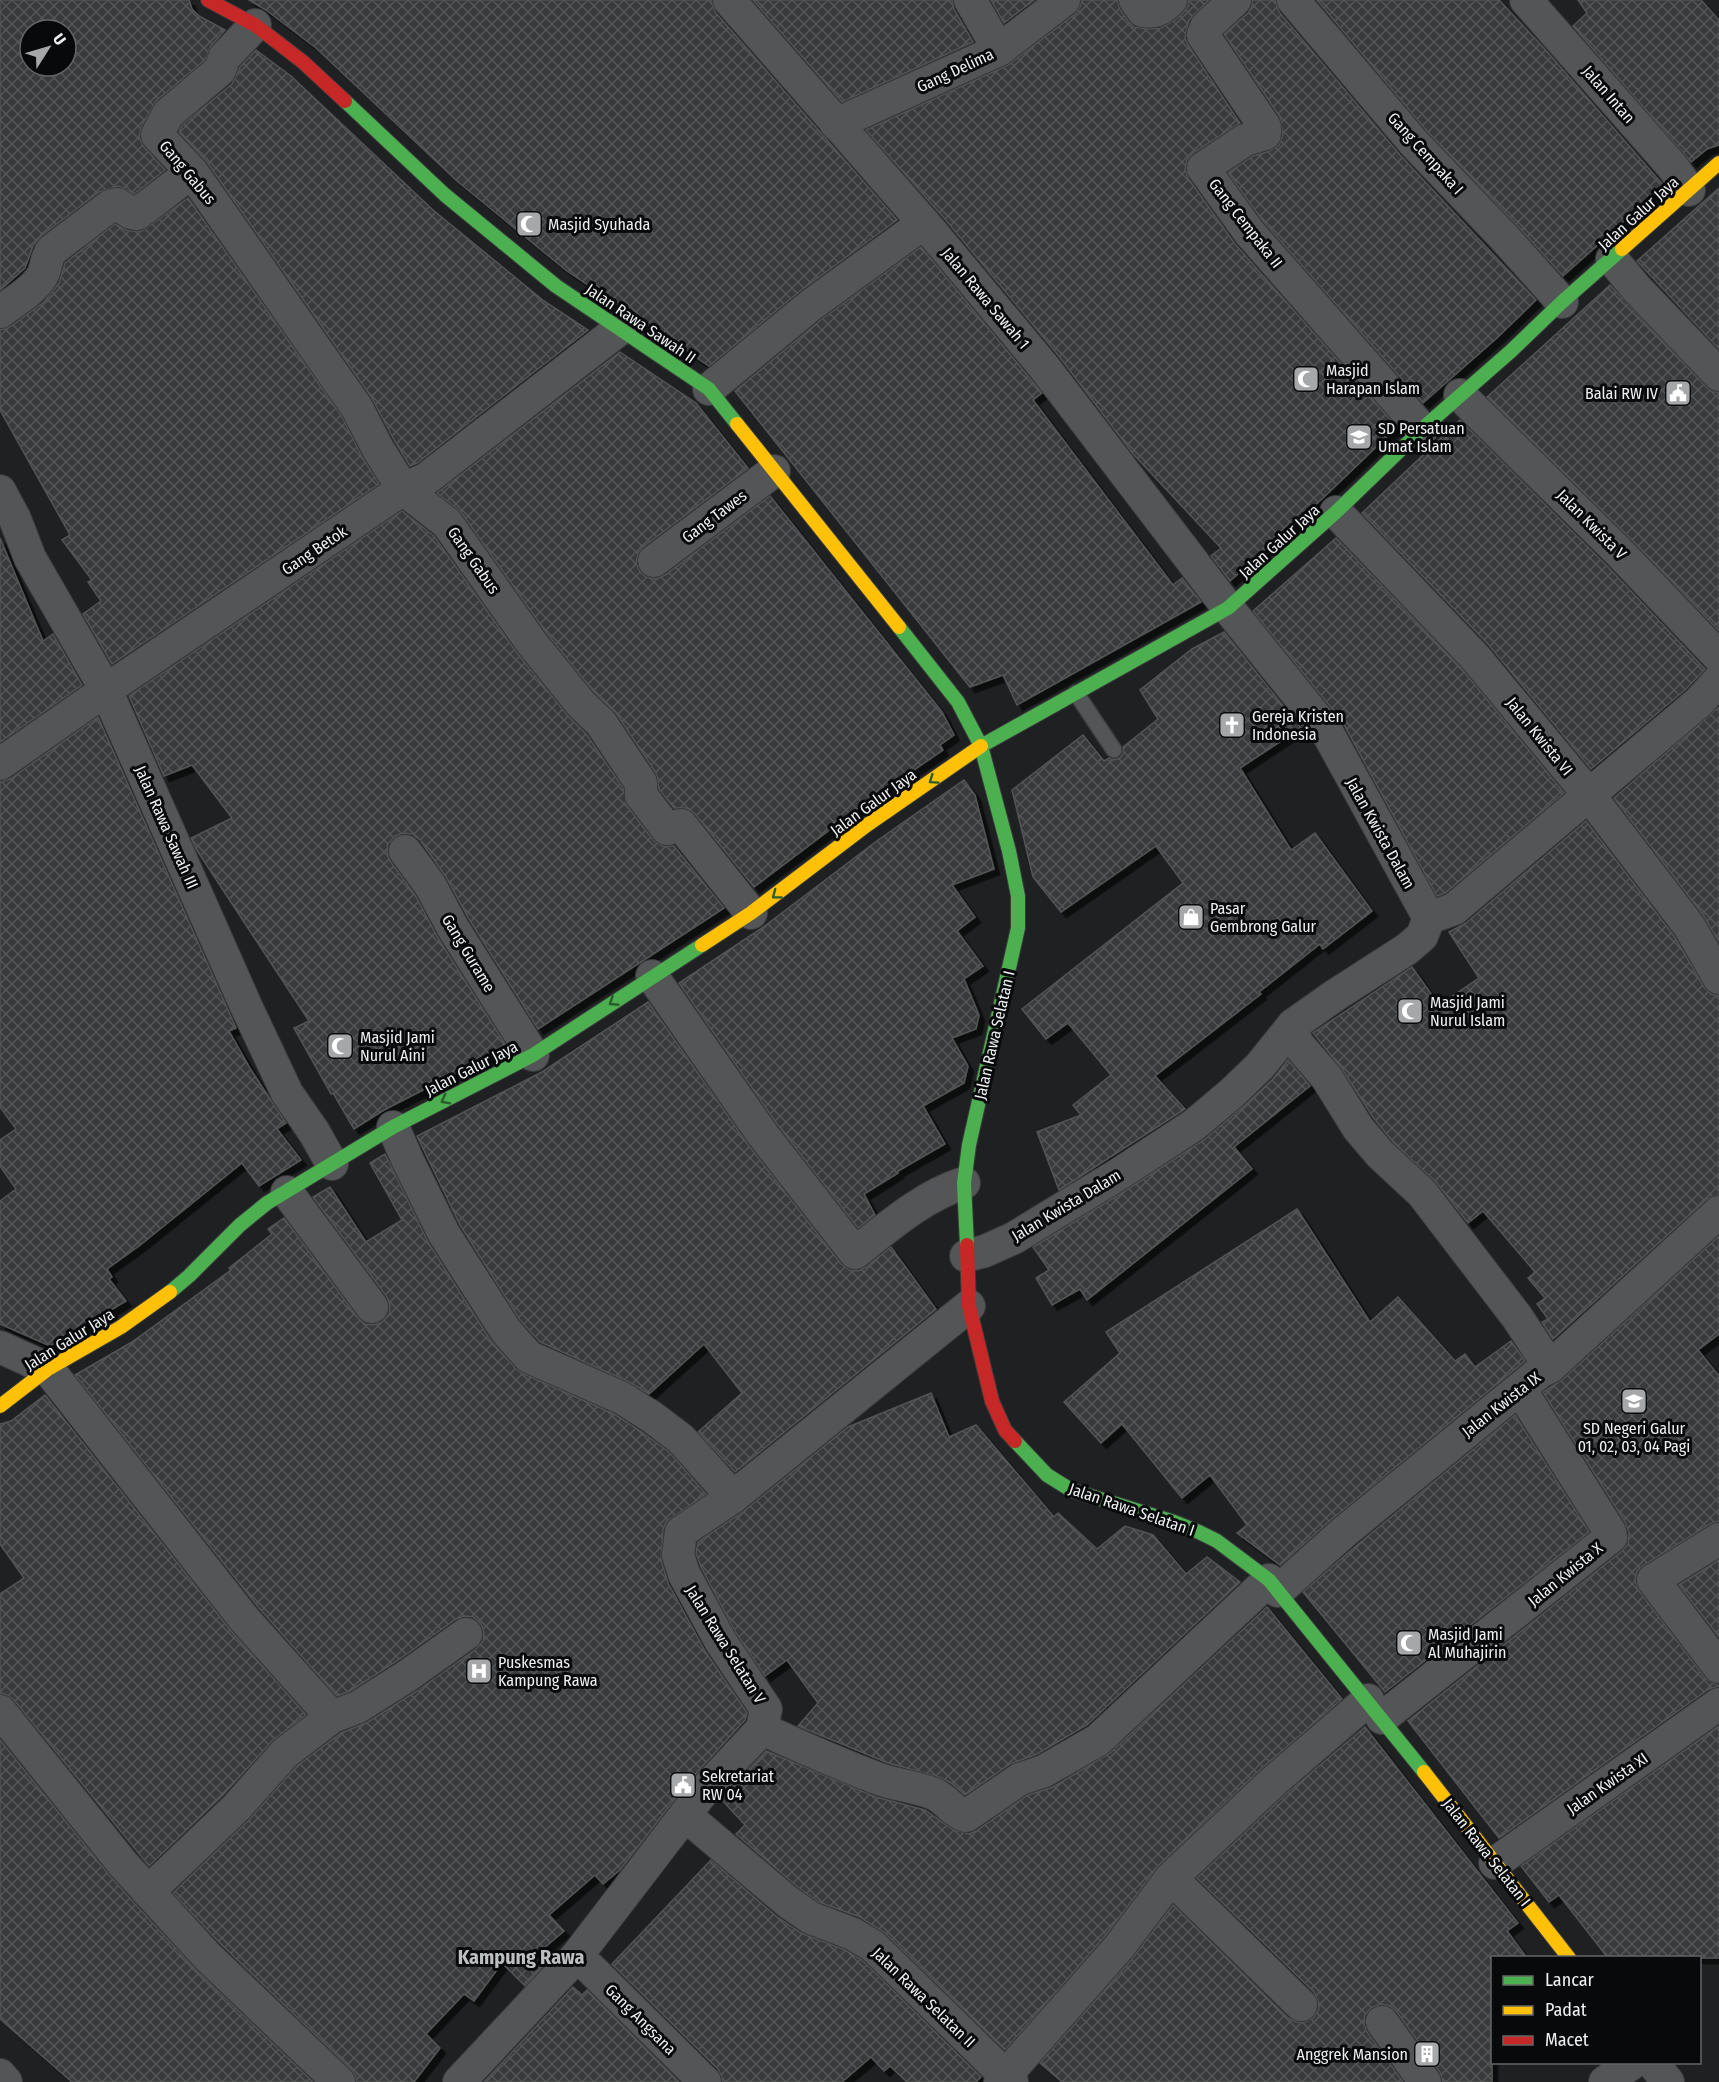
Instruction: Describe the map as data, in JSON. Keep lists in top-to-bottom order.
{
  "streets": {
    "street": [
      "Gang Delima",
      "Jalan Intan",
      "Gang Cempaka I",
      "Gang Gabus",
      "Jalan Galur Jaya",
      "Gang Cempaka II",
      "Jalan Rawa Sawah 1",
      "Jalan Rawa Sawah II",
      "Gang Tawes",
      "Jalan Kwista V",
      "Gang Betok",
      "Jalan Kwista VI",
      "Jalan Rawa Sawah III",
      "Jalan Kwista Dalam",
      "Gang Gurame",
      "Jalan Rawa Selatan I",
      "Jalan Kwista IX",
      "Jalan Kwista X",
      "Jalan Rawa Selatan V",
      "Jalan Kwista XI",
      "Jalan Rawa Selatan II",
      "Gang Angsana"
    ]
  },
  "crossings": [
    ["Gang Delima", "Jalan Rawa Sawah 1"],
    ["Jalan Intan", "Jalan Galur Jaya"],
    ["Gang Cempaka I", "Jalan Galur Jaya"],
    ["Gang Gabus", "Jalan Galur Jaya"],
    ["Gang Gabus", "Jalan Rawa Sawah II"],
    ["Gang Gabus", "Gang Betok"],
    ["Jalan Galur Jaya", "Gang Cempaka II"],
    ["Jalan Galur Jaya", "Jalan Rawa Sawah 1"],
    ["Jalan Galur Jaya", "Jalan Rawa Sawah II"],
    ["Jalan Galur Jaya", "Jalan Kwista V"],
    ["Jalan Galur Jaya", "Jalan Kwista VI"],
    ["Jalan Galur Jaya", "Jalan Rawa Sawah III"],
    ["Jalan Galur Jaya", "Jalan Kwista Dalam"],
    ["Jalan Galur Jaya", "Gang Gurame"],
    ["Jalan Galur Jaya", "Jalan Rawa Selatan I"],
    ["Jalan Rawa Sawah 1", "Jalan Kwista Dalam"],
    ["Jalan Rawa Sawah II", "Gang Tawes"],
    ["Jalan Rawa Sawah II", "Gang Betok"],
    ["Jalan Rawa Sawah II", "Jalan Rawa Selatan I"],
    ["Gang Betok", "Jalan Rawa Sawah III"],
    ["Jalan Kwista Dalam", "Jalan Rawa Selatan I"],
    ["Jalan Rawa Selatan I", "Jalan Kwista IX"],
    ["Jalan Rawa Selatan I", "Jalan Kwista X"],
    ["Jalan Rawa Selatan I", "Jalan Rawa Selatan V"],
    ["Jalan Rawa Selatan I", "Jalan Kwista XI"],
    ["Jalan Kwista IX", "Jalan Kwista X"],
    ["Jalan Kwista IX", "Jalan Rawa Selatan V"],
    ["Jalan Rawa Selatan V", "Jalan Rawa Selatan II"],
    ["Jalan Rawa Selatan V", "Gang Angsana"]
  ],
  "districts": ["Kampung Rawa"],
  "places": {
    "mosque": [
      "Masjid Syuhada",
      "Masjid Harapan Islam",
      "Masjid Jami Nurul Islam",
      "Masjid Jami Nurul Aini",
      "Masjid Jami Al Muhajirin"
    ],
    "public building": ["Balai RW IV", "Sekretariat RW 04"],
    "school or university": ["SD Persatuan Umat Islam", "SD Negeri Galur 01, 02, 03, 04 Pagi"],
    "church": ["Gereja Kristen Indonesia"],
    "shop": ["Pasar Gembrong Galur"],
    "hospital": ["Puskesmas Kampung Rawa"],
    "building": ["Anggrek Mansion"]
  },
  "legend": ["Lancar", "Padat", "Macet"],
  "north": "top right"
}
